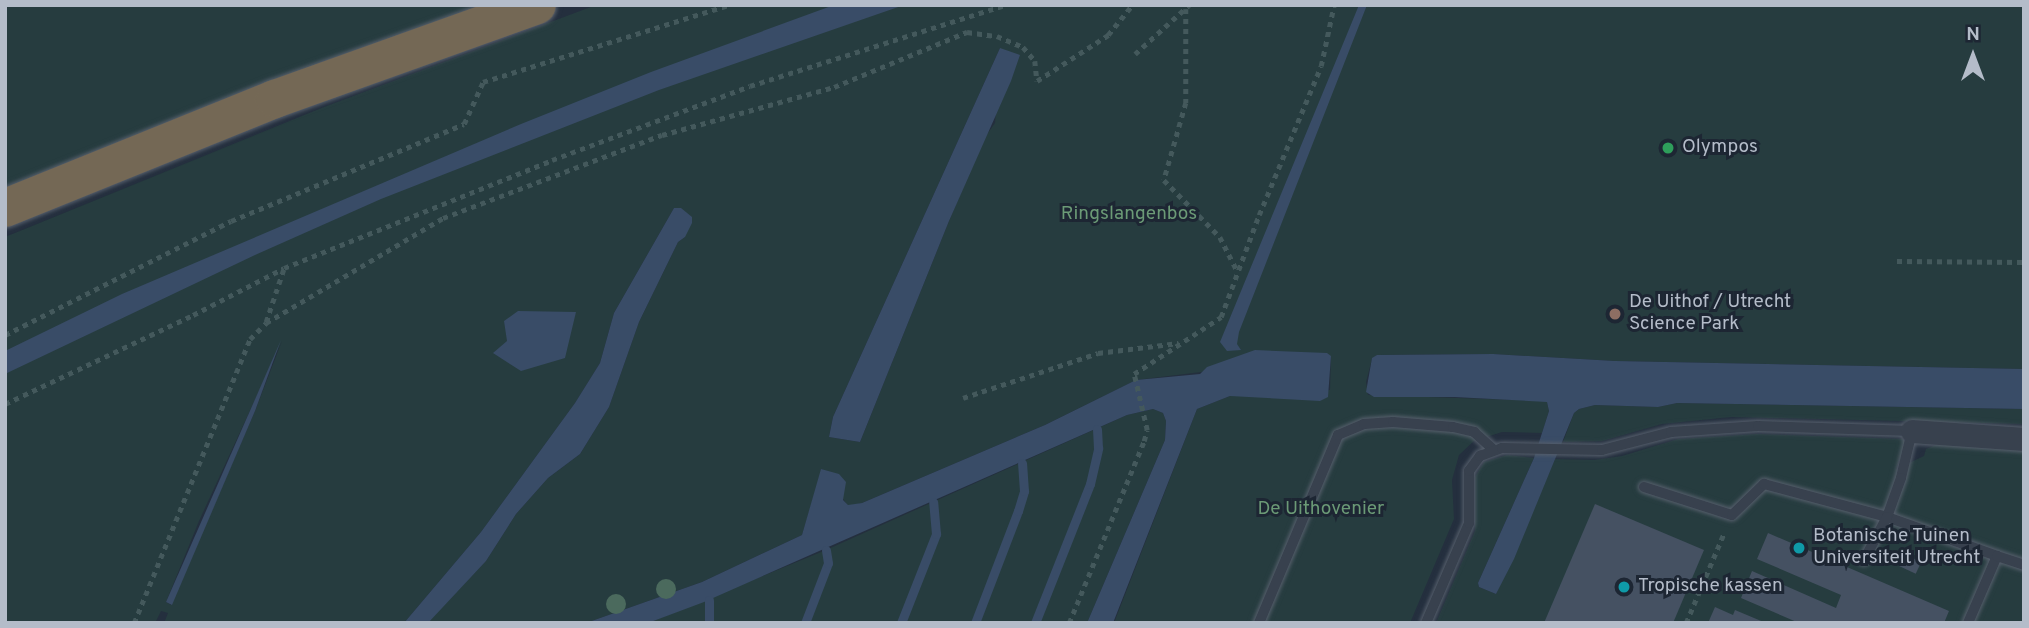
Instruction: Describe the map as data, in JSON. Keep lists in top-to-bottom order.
{
  "parks": ["Ringslangenbos", "De Uithovenier"],
  "places": [
    "Olympos",
    "De Uithof / Utrecht Science Park",
    "Botanische Tuinen Universiteit Utrecht",
    "Tropische kassen"
  ],
  "north": "top"
}
